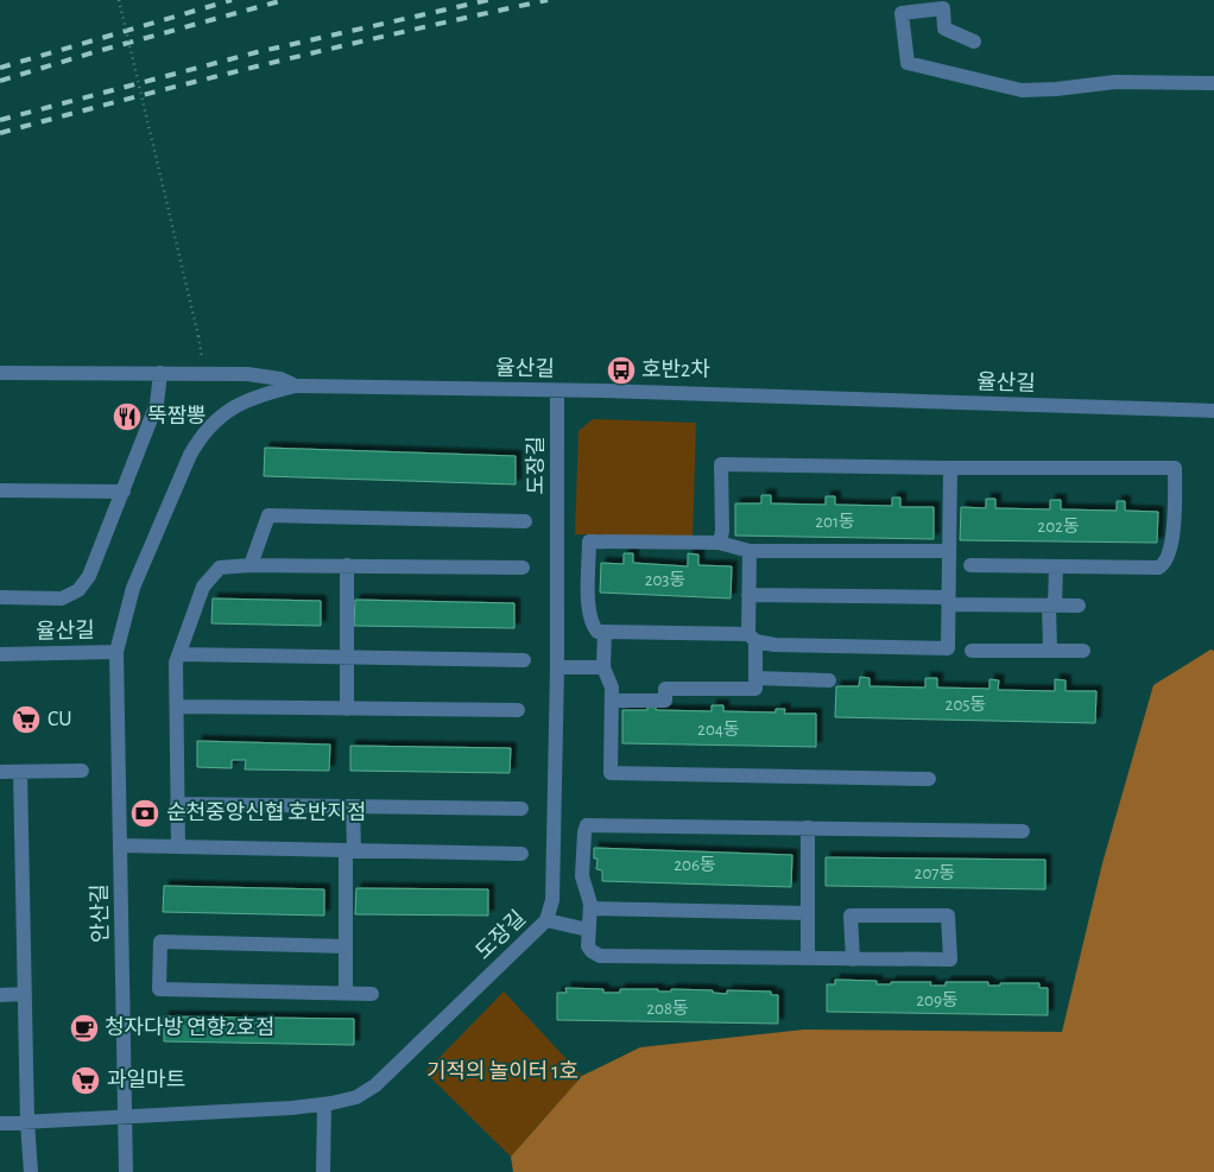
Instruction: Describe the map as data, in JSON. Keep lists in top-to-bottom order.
{
  "streets": {
    "street": ["율산길", "도장길", "안산길"]
  },
  "crossings": [
    ["율산길", "도장길"],
    ["율산길", "안산길"],
    ["도장길", "안산길"]
  ],
  "parks": ["기적의 놀이터 1호"],
  "places": {
    "bus stop": ["호반2차"],
    "restaurant": ["뚝짬뽕"],
    "supermarket": ["CU", "과일마트"],
    "bank": ["순천중앙신협 호반지점"],
    "cafe": ["청자다방 연향2호점"]
  },
  "house_numbers": [
    "201동",
    "202동",
    "203동",
    "205동",
    "204동",
    "206동",
    "207동",
    "209동",
    "208동"
  ]
}
